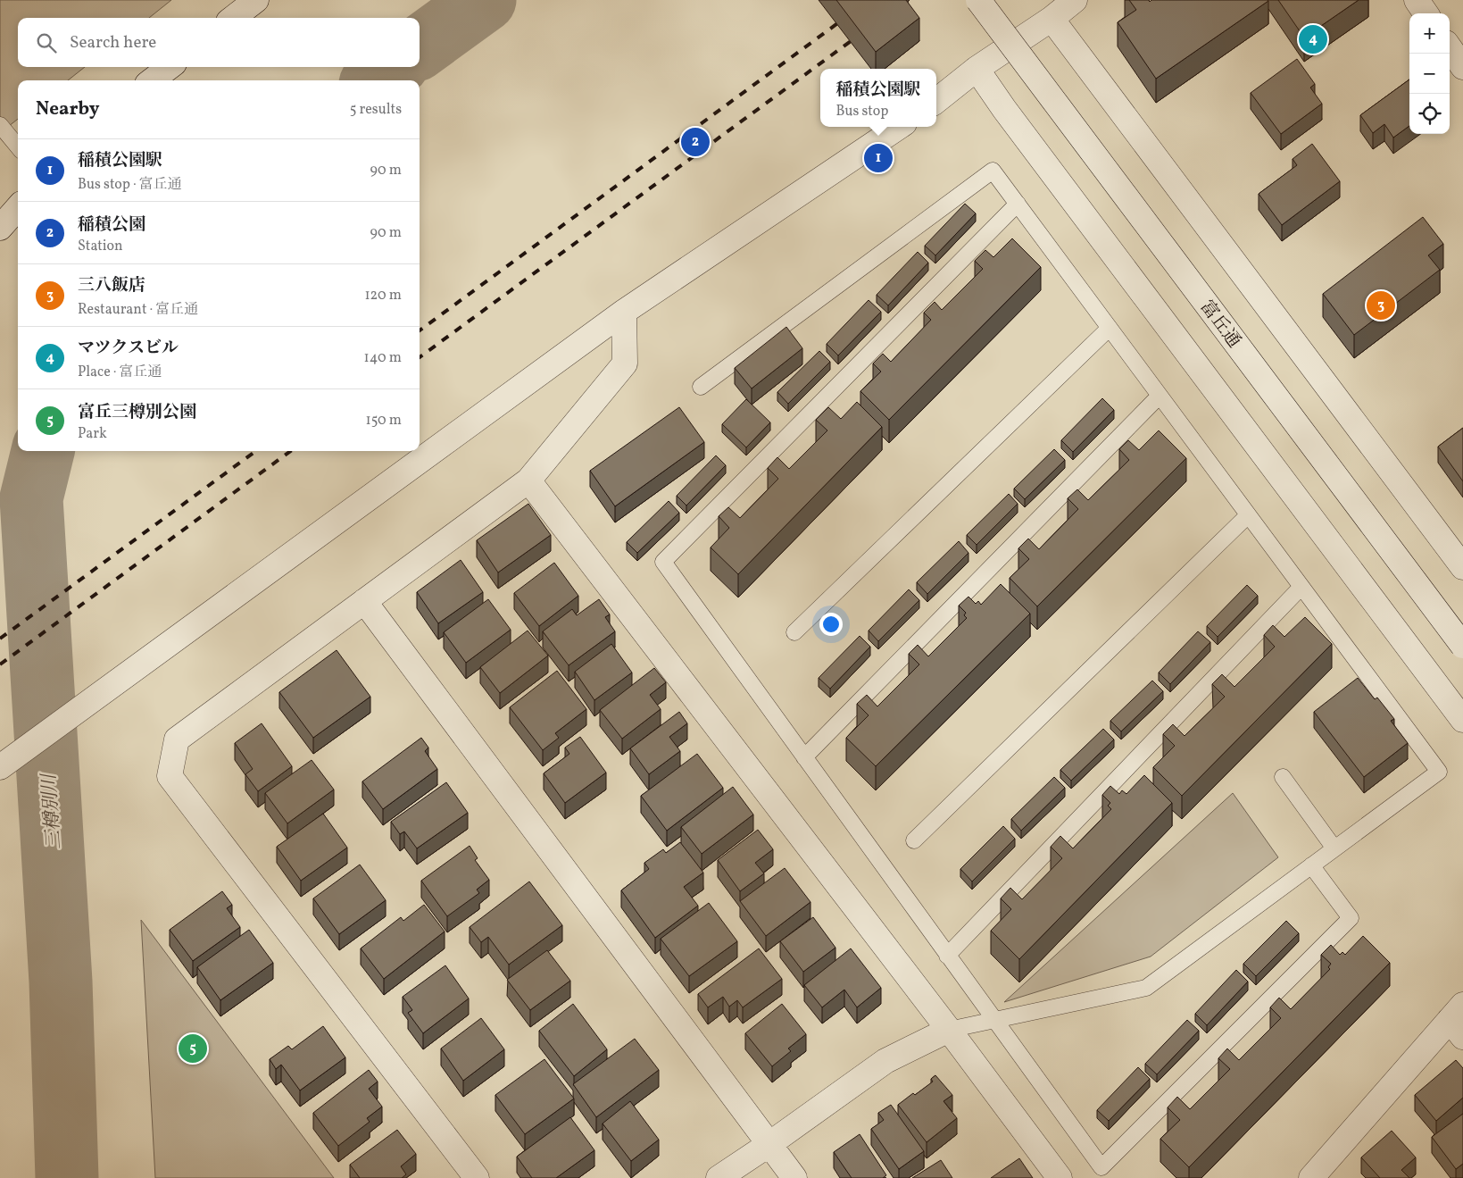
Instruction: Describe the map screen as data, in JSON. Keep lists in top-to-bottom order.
{
  "streets": {
    "street": ["富丘通"]
  },
  "water": ["三樽別川"],
  "page": {
    "map_buttons": ["+", "−"],
    "search": "Search here",
    "pins": [
      "4",
      "2",
      "1",
      "3",
      "5"
    ],
    "popup": ["稲積公園駅", "Bus stop"],
    "heading": ["Nearby", "5 results"],
    "list": [
      {
        "mark": "1",
        "name": "稲積公園駅",
        "note": "Bus stop · 富丘通",
        "value": "90 m"
      },
      {
        "mark": "2",
        "name": "稲積公園",
        "note": "Station",
        "value": "90 m"
      },
      {
        "mark": "3",
        "name": "三八飯店",
        "note": "Restaurant · 富丘通",
        "value": "120 m"
      },
      {
        "mark": "4",
        "name": "マツクスビル",
        "note": "Place · 富丘通",
        "value": "140 m"
      },
      {
        "mark": "5",
        "name": "富丘三樽別公園",
        "note": "Park",
        "value": "150 m"
      }
    ]
  }
}
